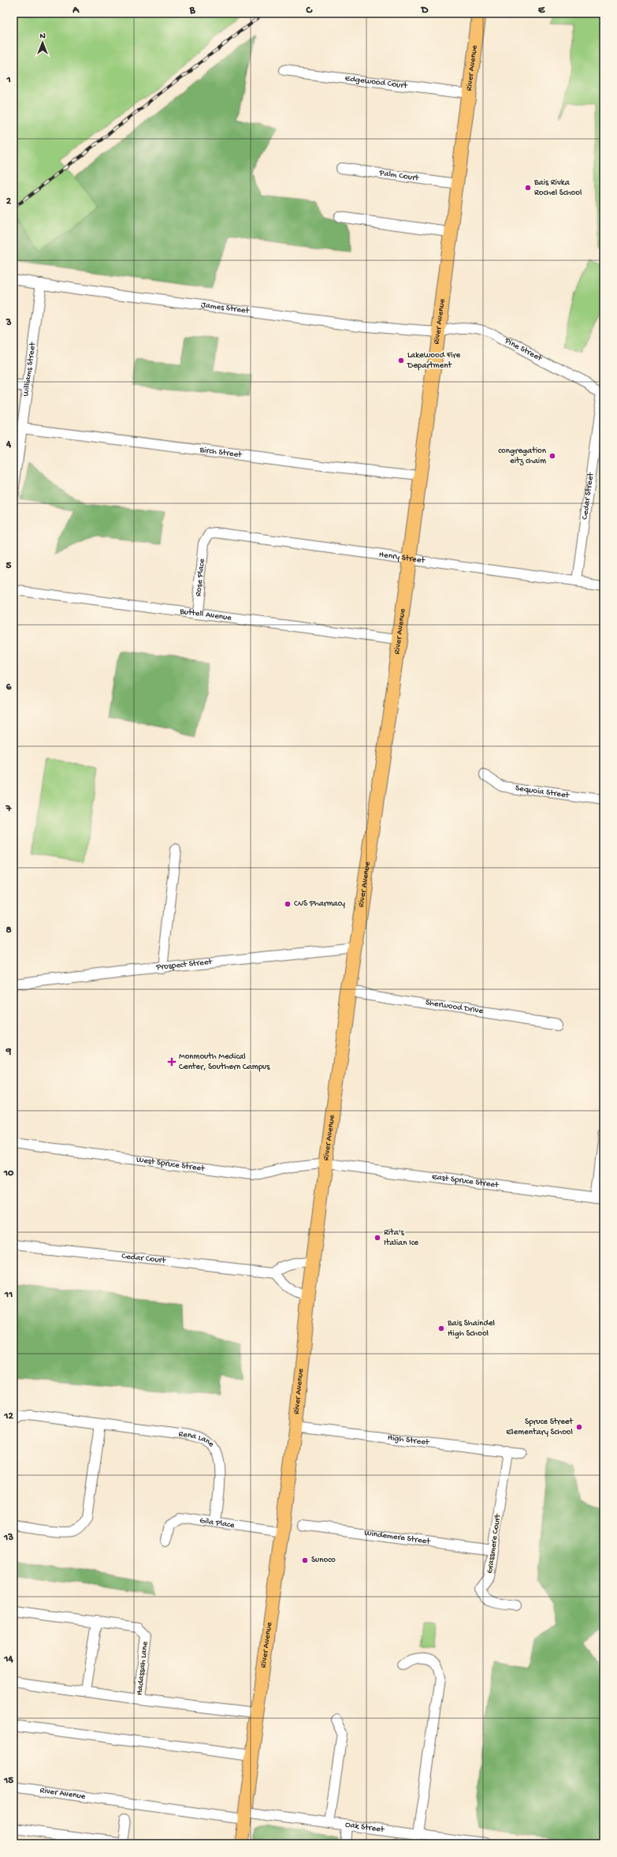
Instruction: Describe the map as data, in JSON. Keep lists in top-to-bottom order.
{
  "streets": {
    "highway": ["River Avenue"],
    "street": [
      "Edgewood Court",
      "Palm Court",
      "James Street",
      "Pine Street",
      "Williams Street",
      "Birch Street",
      "Cedar Street",
      "Henry Street",
      "Rose Place",
      "Buttell Avenue",
      "Sequoia Street",
      "Prospect Street",
      "Sherwood Drive",
      "West Spruce Street",
      "East Spruce Street",
      "Cedar Court",
      "High Street",
      "Rena Lane",
      "Gila Place",
      "Windemere Street",
      "Grassmere Court",
      "Hadassah Lane",
      "Oak Street"
    ]
  },
  "crossings": [
    ["River Avenue", "Edgewood Court"],
    ["River Avenue", "Palm Court"],
    ["River Avenue", "James Street"],
    ["River Avenue", "Pine Street"],
    ["River Avenue", "Birch Street"],
    ["River Avenue", "Henry Street"],
    ["River Avenue", "Buttell Avenue"],
    ["River Avenue", "Prospect Street"],
    ["River Avenue", "Sherwood Drive"],
    ["River Avenue", "West Spruce Street"],
    ["River Avenue", "East Spruce Street"],
    ["River Avenue", "High Street"],
    ["River Avenue", "Gila Place"],
    ["River Avenue", "Hadassah Lane"],
    ["River Avenue", "Oak Street"],
    ["James Street", "Pine Street"],
    ["James Street", "Williams Street"],
    ["Pine Street", "Cedar Street"],
    ["Williams Street", "Birch Street"],
    ["Cedar Street", "Henry Street"],
    ["Henry Street", "Rose Place"],
    ["Rose Place", "Buttell Avenue"],
    ["West Spruce Street", "East Spruce Street"],
    ["High Street", "Grassmere Court"],
    ["Rena Lane", "Gila Place"],
    ["Windemere Street", "Grassmere Court"]
  ],
  "places": {
    "other": [
      "Bais Rivka Rochel School",
      "Lakewood Fire Department",
      "congregation eitz chaim",
      "CVS Pharmacy",
      "Rita's Italian Ice",
      "Bais Shaindel High School",
      "Spruce Street Elementary School",
      "Sunoco"
    ],
    "health": ["Monmouth Medical Center, Southern Campus"]
  },
  "north": "top",
  "grid": {
    "columns": [
      "A",
      "B",
      "C",
      "D",
      "E"
    ],
    "rows": [
      "1",
      "2",
      "3",
      "4",
      "5",
      "6",
      "7",
      "8",
      "9",
      "10",
      "11",
      "12",
      "13",
      "14",
      "15"
    ]
  }
}
